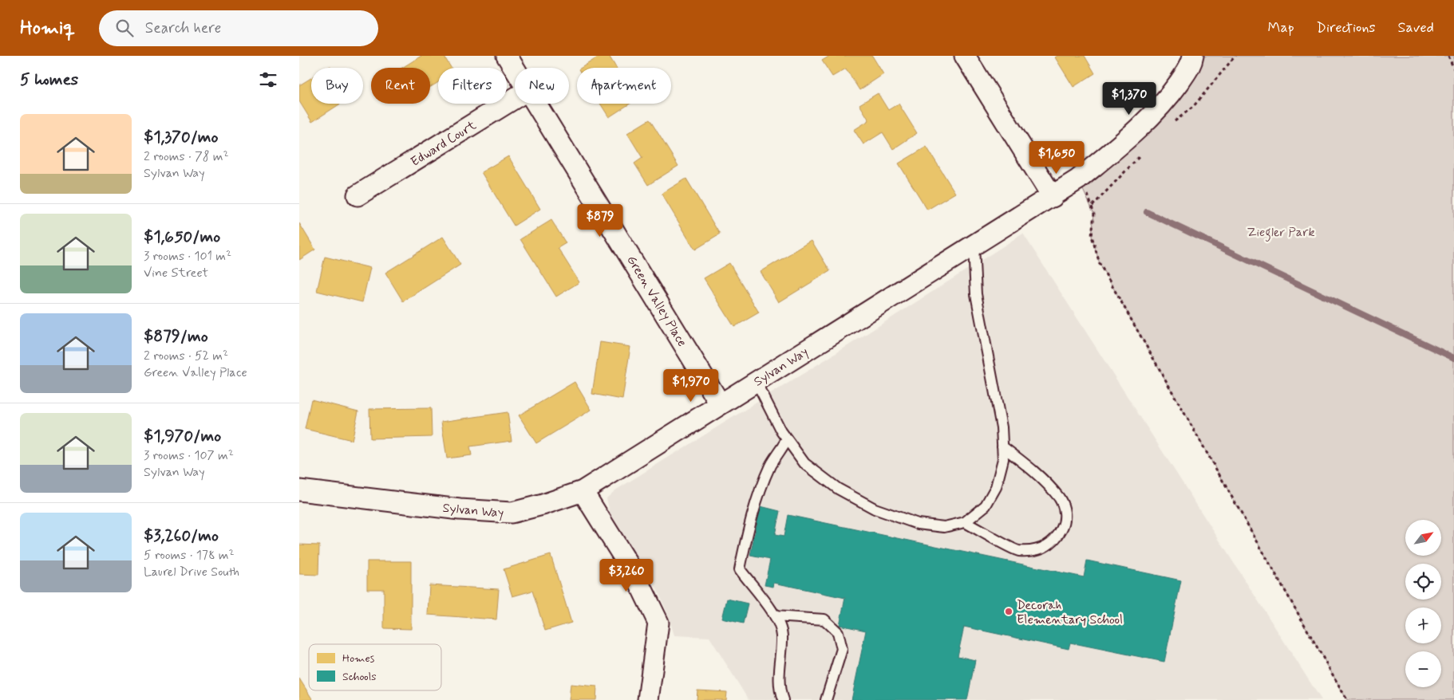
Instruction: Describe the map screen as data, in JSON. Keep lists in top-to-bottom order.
{
  "streets": {
    "street": ["Edward Court", "Green Valley Place", "Sylvan Way"]
  },
  "crossings": [
    ["Green Valley Place", "Sylvan Way"]
  ],
  "parks": ["Ziegler Park"],
  "places": ["Decorah Elementary School"],
  "legend": ["Homes", "Schools"],
  "north": "top right",
  "page": {
    "header": "Homiq",
    "search": "Search here",
    "nav": ["Map", "Directions", "Saved"],
    "heading": "5 homes",
    "chip": [
      "Buy",
      "Rent",
      "Filters",
      "New",
      "Apartment"
    ],
    "price": [
      "$1,370",
      "$1,650",
      "$879",
      "$1,970",
      "$3,260"
    ],
    "list": [
      {
        "name": "$1,370/mo",
        "note": "2 rooms · 78 m² · Sylvan Way"
      },
      {
        "name": "$1,650/mo",
        "note": "3 rooms · 101 m² · Vine Street"
      },
      {
        "name": "$879/mo",
        "note": "2 rooms · 52 m² · Green Valley Place"
      },
      {
        "name": "$1,970/mo",
        "note": "3 rooms · 107 m² · Sylvan Way"
      },
      {
        "name": "$3,260/mo",
        "note": "5 rooms · 178 m² · Laurel Drive South"
      }
    ],
    "map_buttons": ["+", "−"]
  }
}
